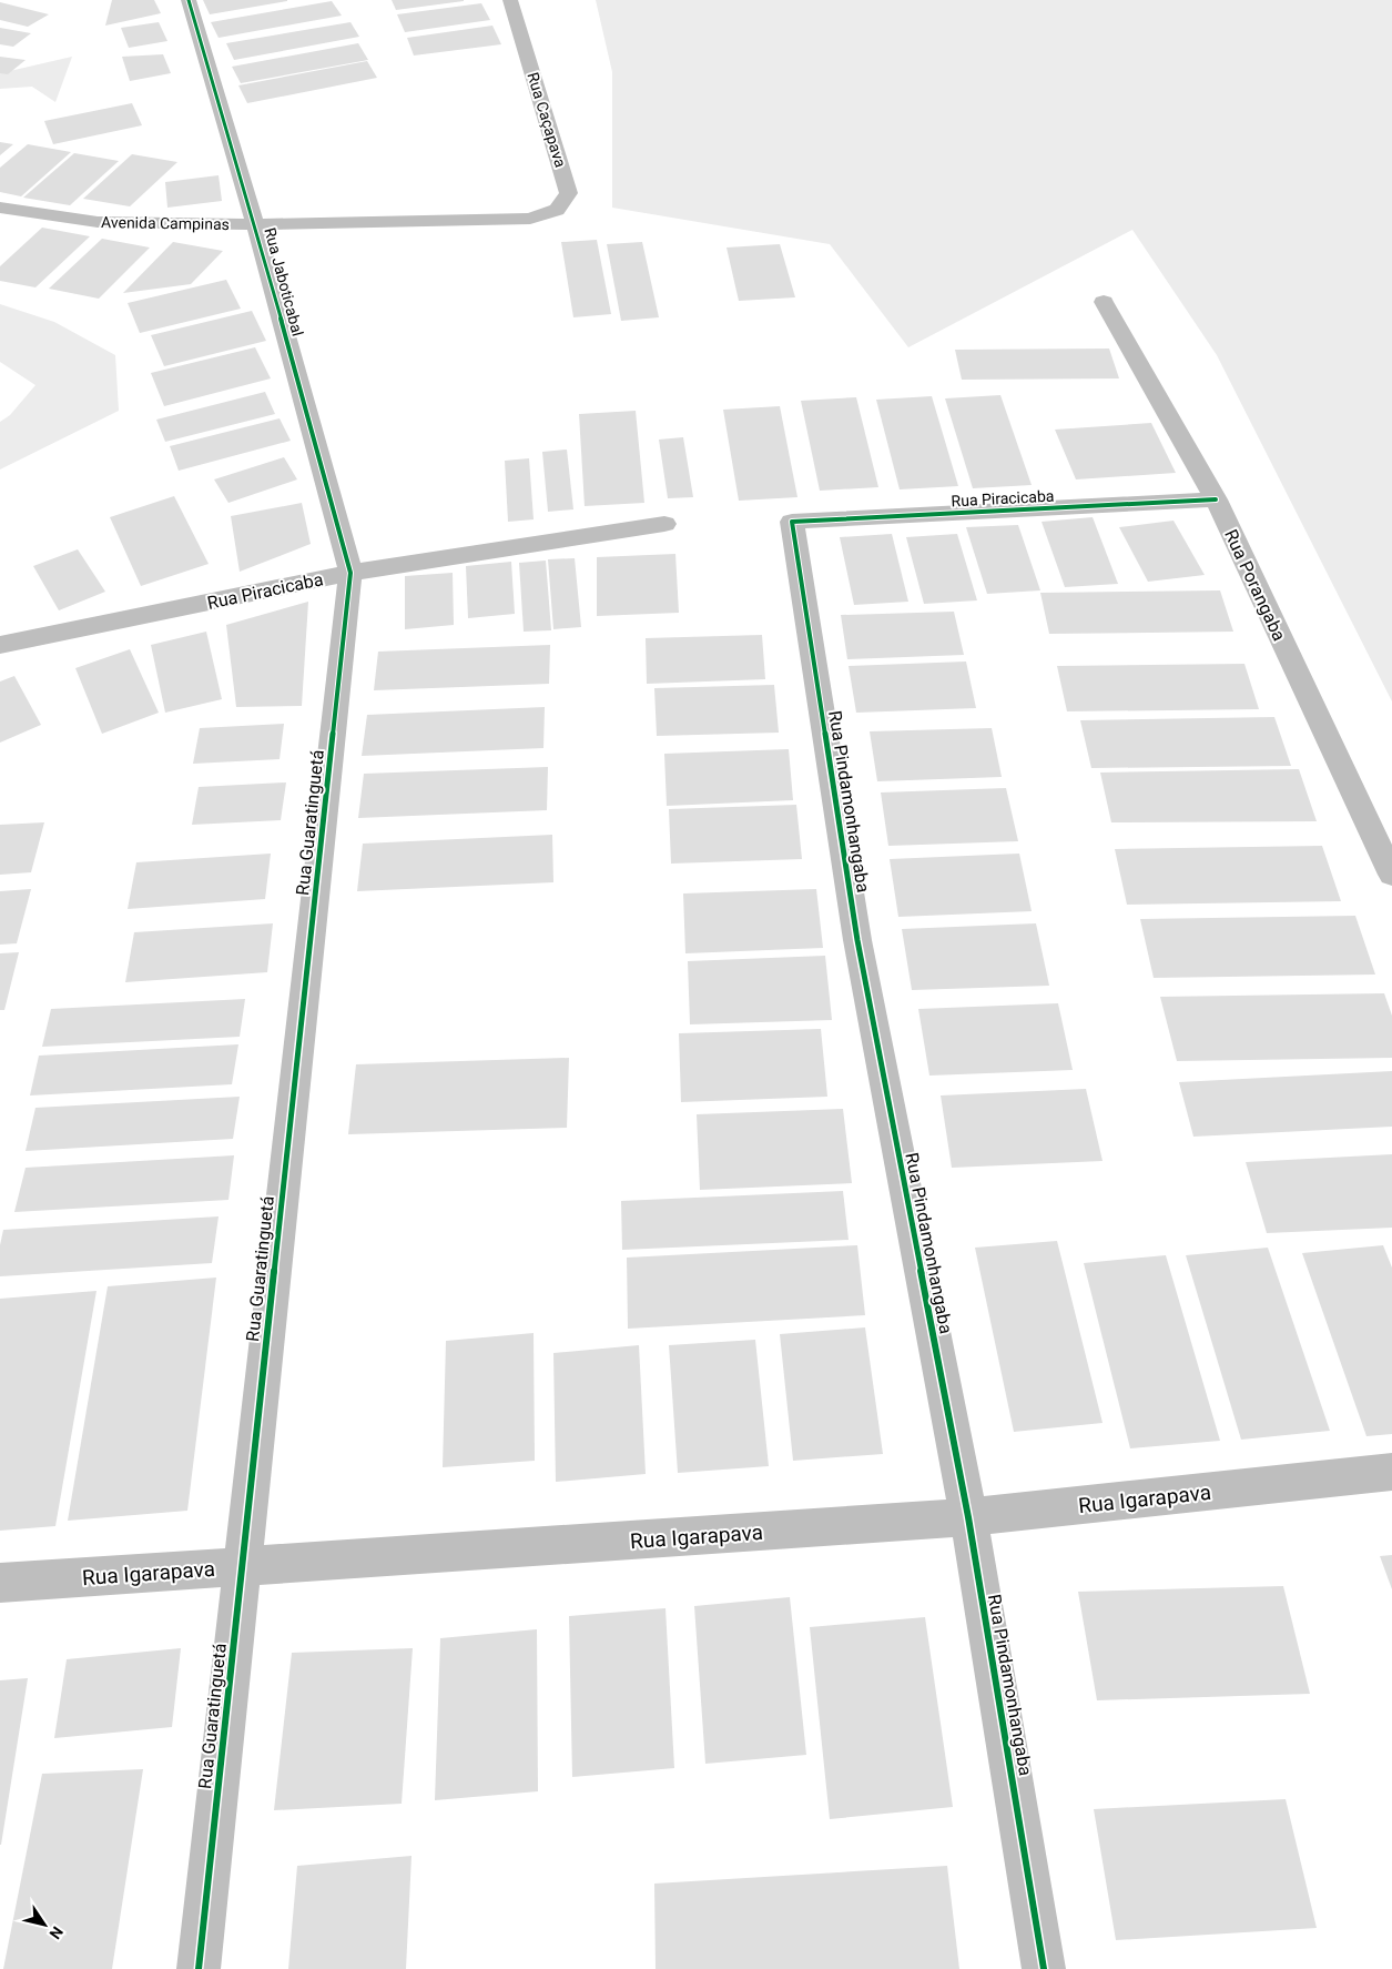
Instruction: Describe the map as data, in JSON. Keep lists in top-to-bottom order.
{
  "streets": {
    "street": [
      "Rua Caçapava",
      "Avenida Campinas",
      "Rua Jaboticabal",
      "Rua Piracicaba",
      "Rua Porangaba",
      "Rua Pindamonhangaba",
      "Rua Guaratinguetá",
      "Rua Igarapava"
    ]
  },
  "crossings": [
    ["Rua Caçapava", "Avenida Campinas"],
    ["Avenida Campinas", "Rua Jaboticabal"],
    ["Rua Jaboticabal", "Rua Piracicaba"],
    ["Rua Jaboticabal", "Rua Guaratinguetá"],
    ["Rua Piracicaba", "Rua Porangaba"],
    ["Rua Piracicaba", "Rua Pindamonhangaba"],
    ["Rua Piracicaba", "Rua Guaratinguetá"],
    ["Rua Pindamonhangaba", "Rua Igarapava"],
    ["Rua Guaratinguetá", "Rua Igarapava"]
  ],
  "north": "bottom right"
}
